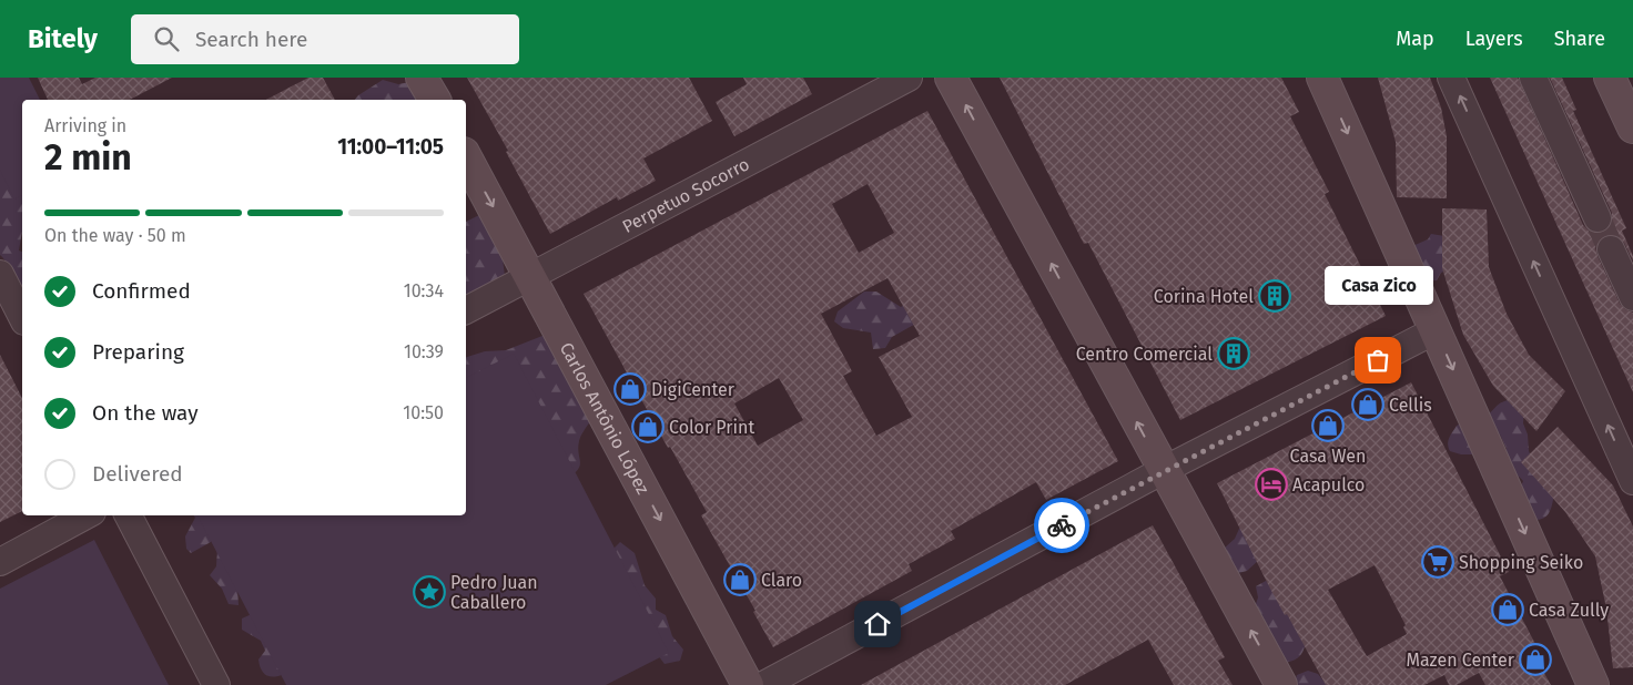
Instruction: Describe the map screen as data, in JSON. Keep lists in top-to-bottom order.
{
  "streets": {
    "street": ["Perpetuo Socorro", "Carlos Antônio López"]
  },
  "crossings": [
    ["Perpetuo Socorro", "Carlos Antônio López"]
  ],
  "one_way": ["Carlos Antônio López"],
  "places": {
    "building": ["Corina Hotel", "Centro Comercial"],
    "other": ["Casa Zico"],
    "shop": [
      "DigiCenter",
      "Cellis",
      "Casa Wen",
      "Color Print",
      "Claro",
      "Casa Zully",
      "Mazen Center"
    ],
    "hotel": ["Acapulco"],
    "supermarket": ["Shopping Seiko"],
    "place": ["Pedro Juan Caballero"]
  },
  "page": {
    "header": "Bitely",
    "search": "Search here",
    "nav": ["Map", "Layers", "Share"],
    "heading": ["2 min", "Arriving in", "11:00–11:05"],
    "bar": "On the way · 50 m",
    "list": [
      ["Confirmed", "10:34"],
      ["Preparing", "10:39"],
      ["On the way", "10:50"],
      "Delivered"
    ],
    "bubble": "Casa Zico"
  }
}
